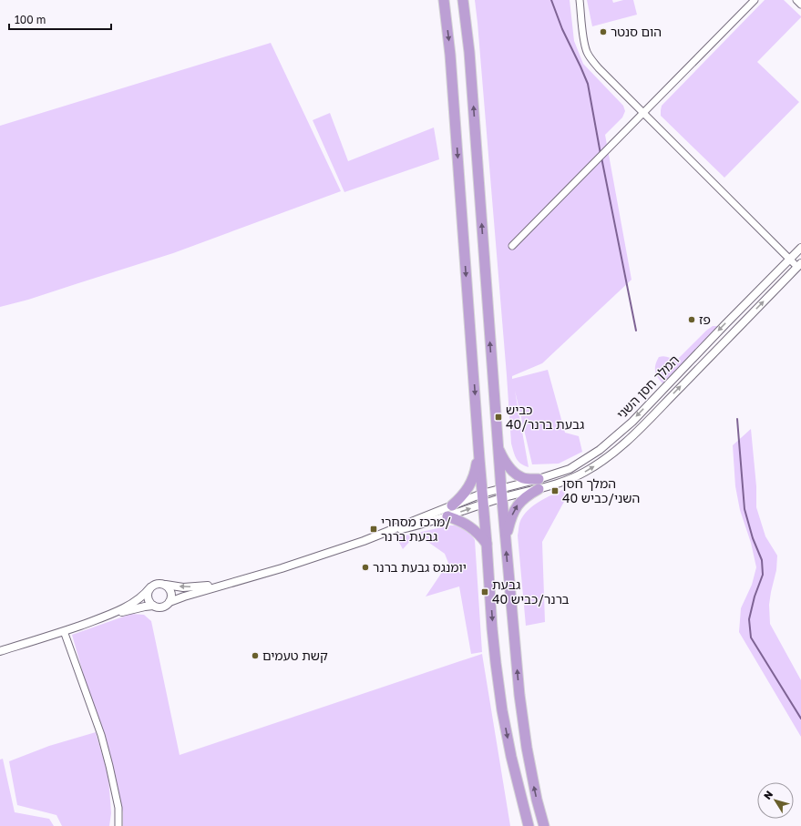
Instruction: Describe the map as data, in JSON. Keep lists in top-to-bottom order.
{
  "streets": {
    "street": ["המלך חסן השני"]
  },
  "places": {
    "other": [
      "הום סנטר",
      "פז",
      "יומנגס גבעת ברנר",
      "קשת טעמים"
    ],
    "transit": [
      "כביש 40/גבעת ברנר",
      "המלך חסן השני/כביש 40",
      "מרכז מסחרי/ גבעת ברנר",
      "גבעת ברנר/כביש 40"
    ]
  },
  "scale_bar": "100 m",
  "north": "top left"
}
